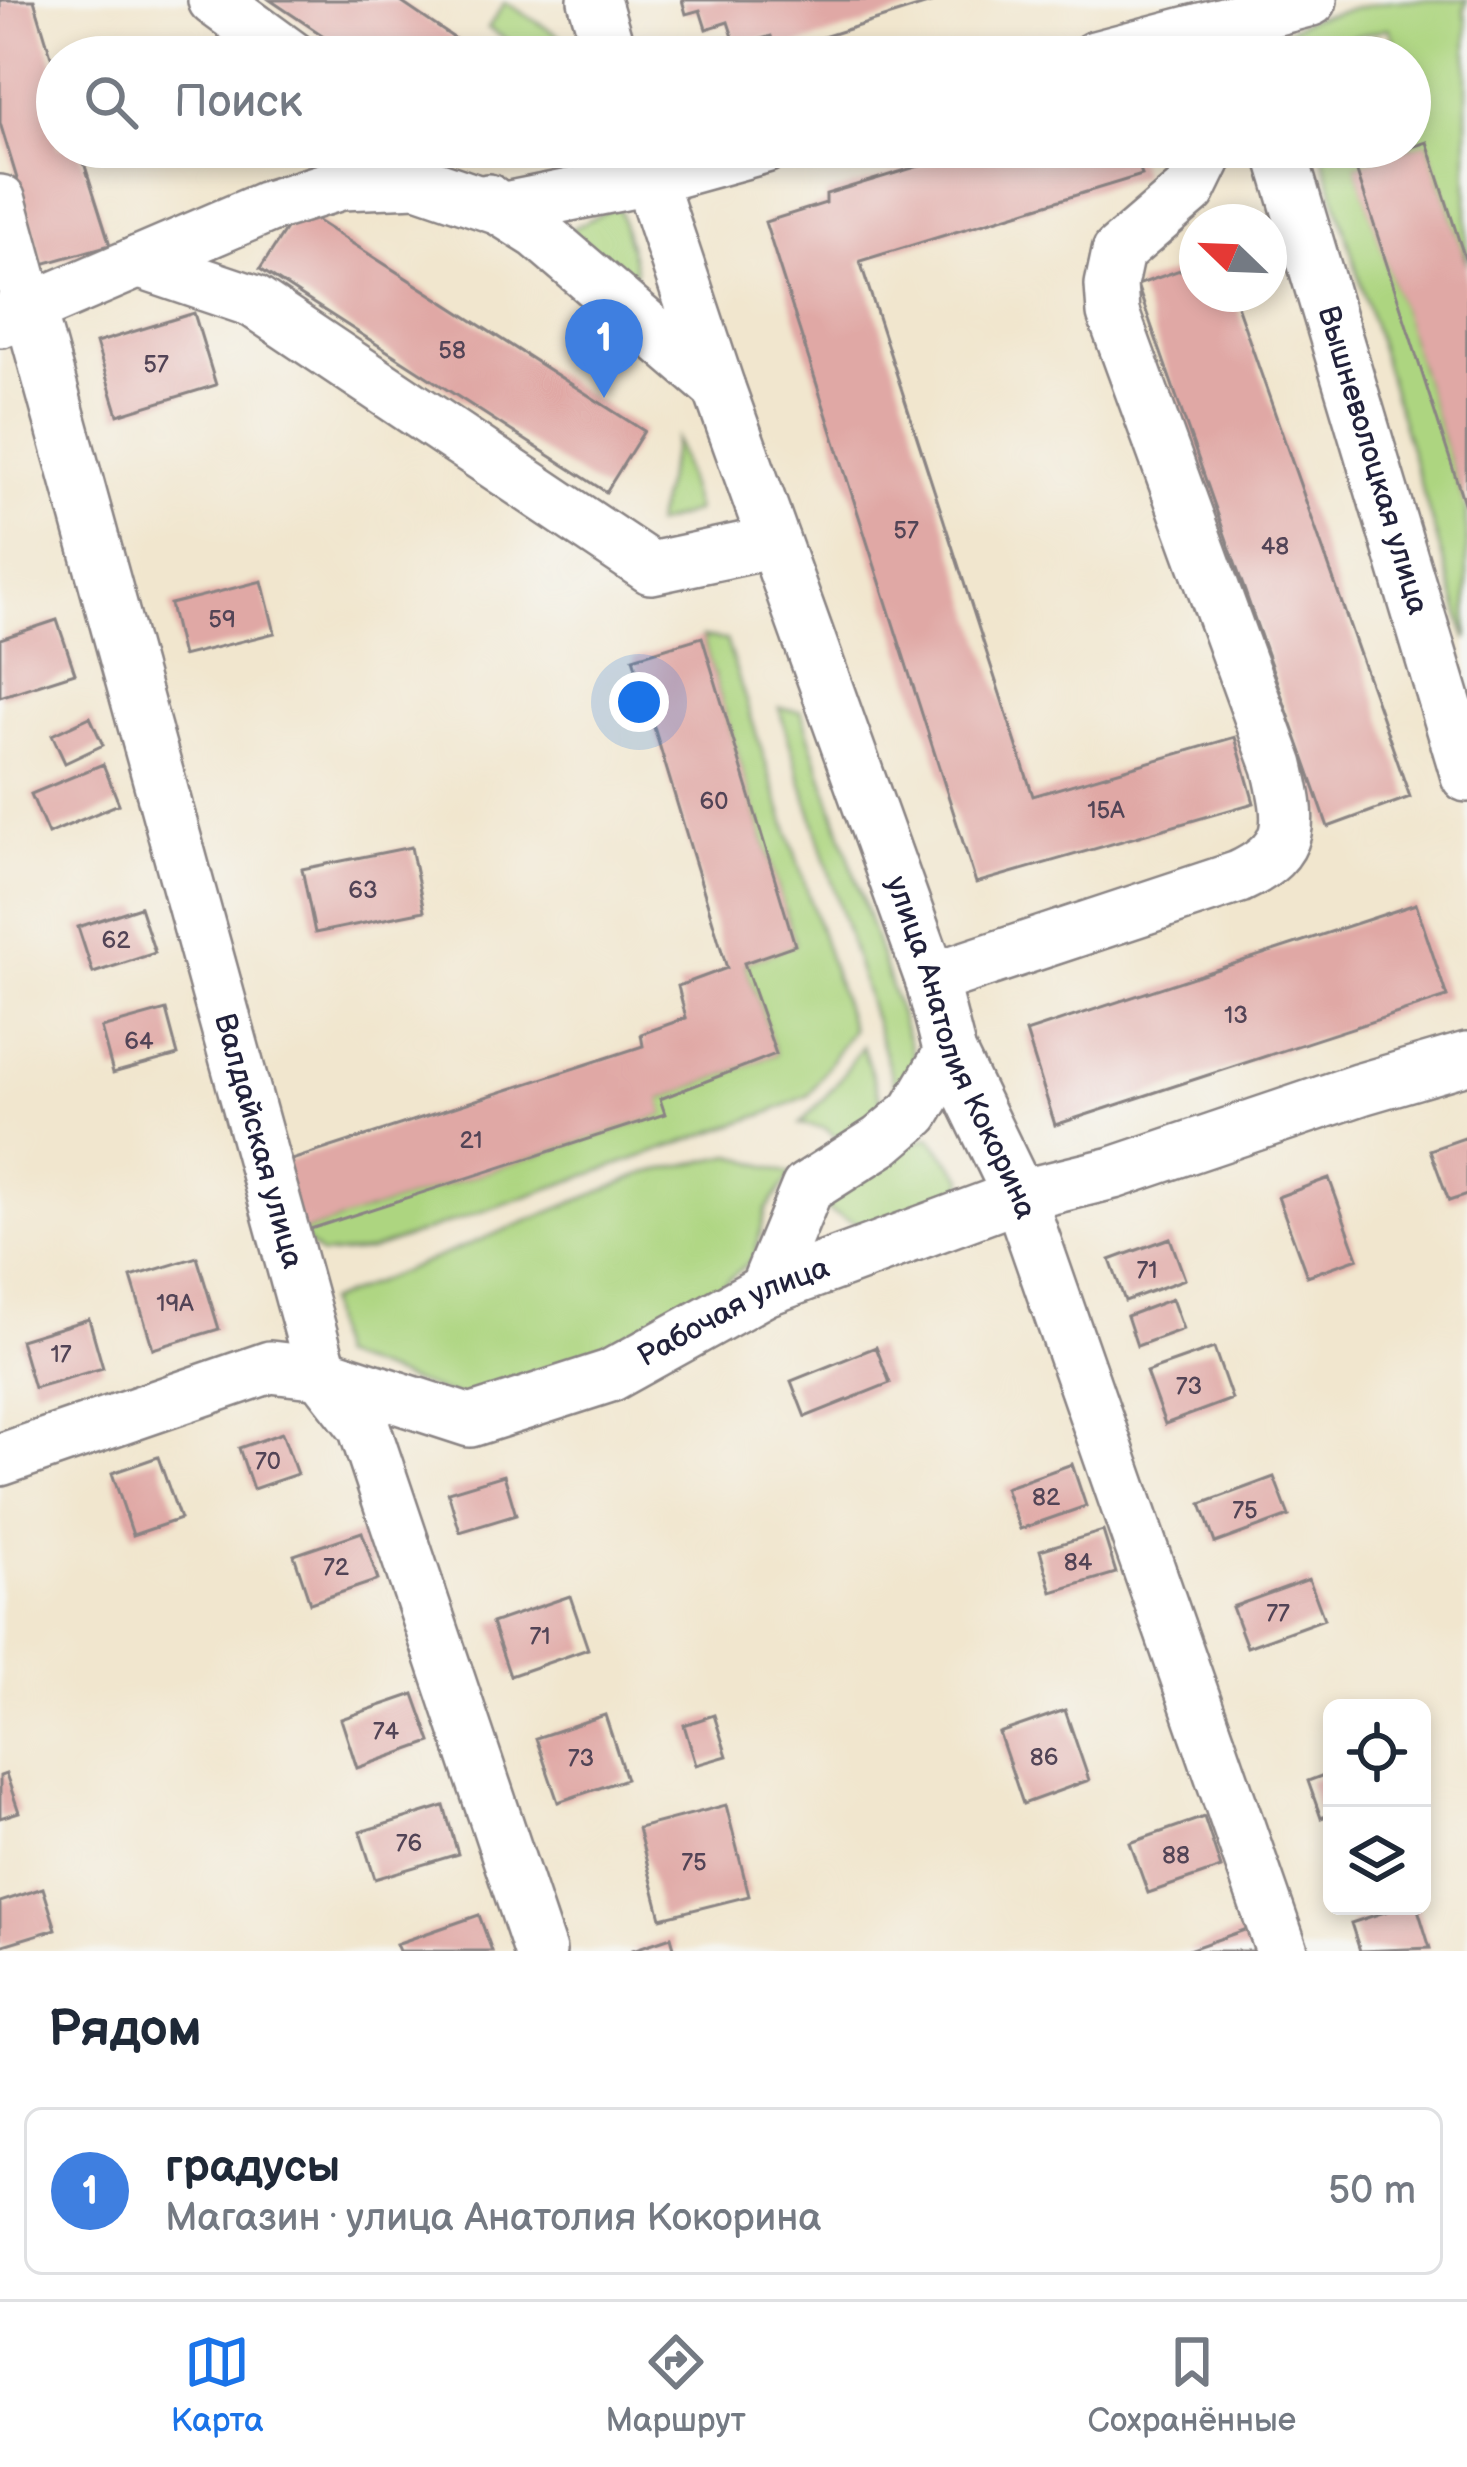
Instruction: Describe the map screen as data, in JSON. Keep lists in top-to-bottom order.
{
  "streets": {
    "street": [
      "Вышневолоцкая улица",
      "улица Анатолия Кокорина",
      "Валдайская улица",
      "Рабочая улица"
    ]
  },
  "crossings": [
    ["улица Анатолия Кокорина", "Рабочая улица"],
    ["Валдайская улица", "Рабочая улица"]
  ],
  "house_numbers": [
    "58",
    "57",
    "57",
    "48",
    "59",
    "60",
    "15А",
    "63",
    "62",
    "13",
    "64",
    "21",
    "71",
    "19А",
    "17",
    "73",
    "70",
    "82",
    "75",
    "84",
    "72",
    "77",
    "71",
    "74",
    "86",
    "73",
    "76",
    "88",
    "75"
  ],
  "north": "top left",
  "page": {
    "search": "Поиск",
    "pins": "1",
    "heading": "Рядом",
    "list": [
      {
        "mark": "1",
        "name": "градусы",
        "note": "Магазин · улица Анатолия Кокорина",
        "value": "50 m"
      }
    ],
    "nav": ["Карта", "Маршрут", "Сохранённые"]
  }
}
